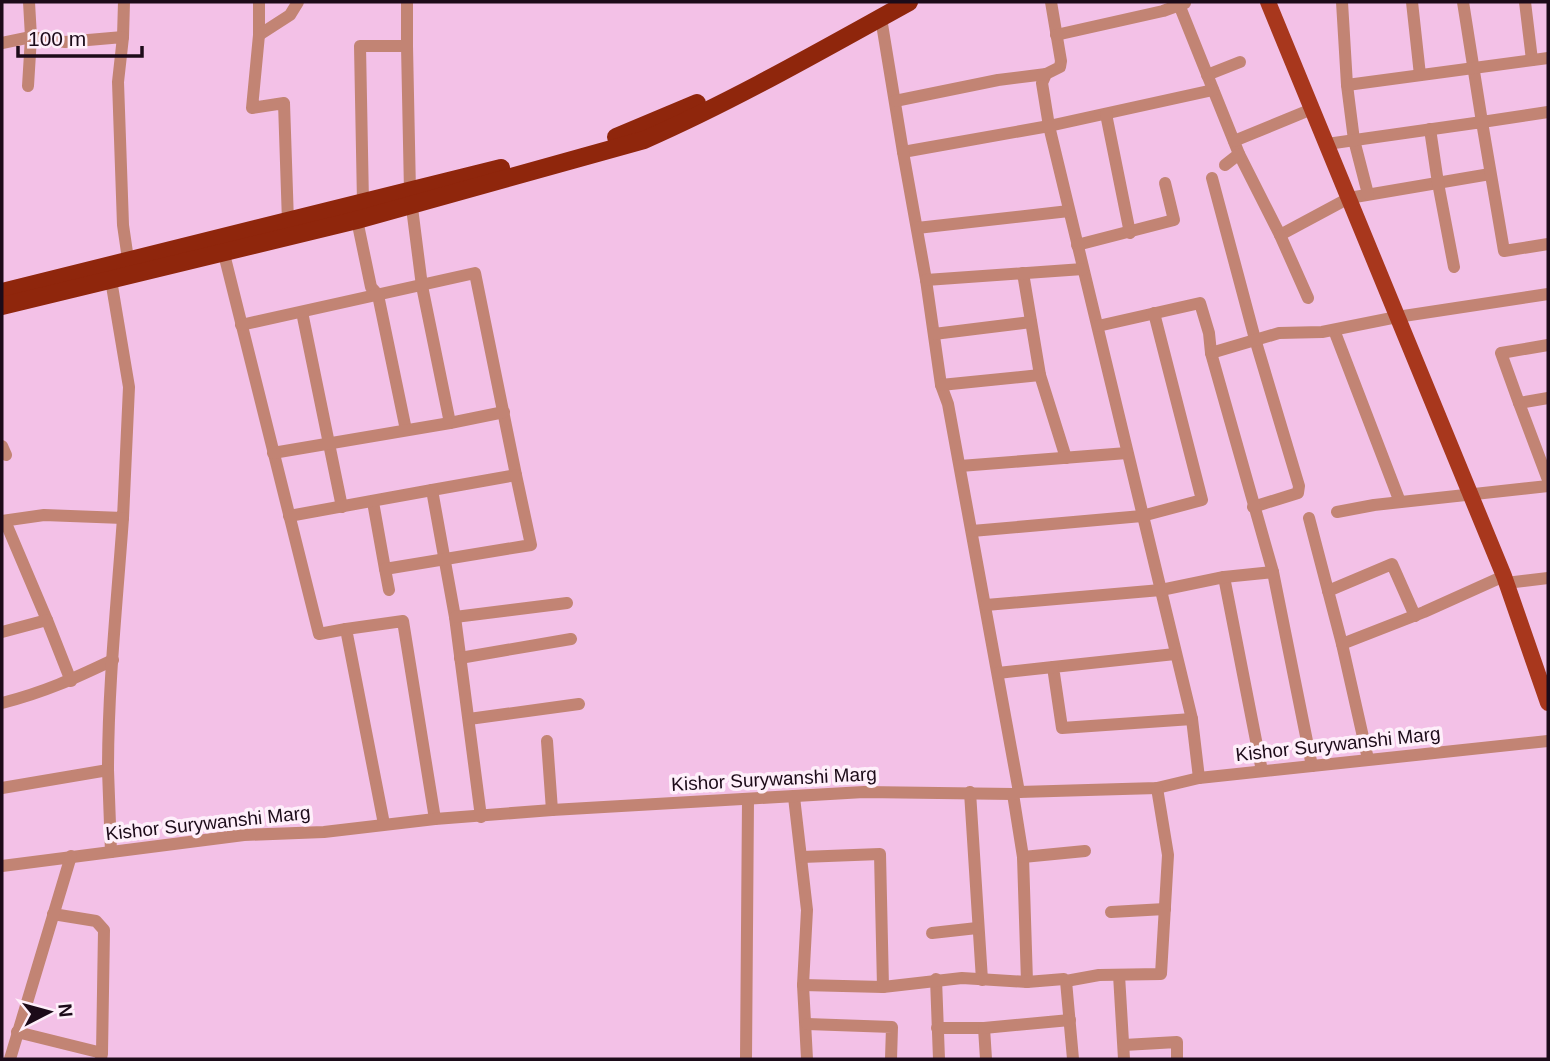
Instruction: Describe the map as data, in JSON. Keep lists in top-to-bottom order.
{
  "streets": {
    "street": ["Kishor Surywanshi Marg"]
  },
  "scale_bar": "100 m",
  "north": "right"
}
